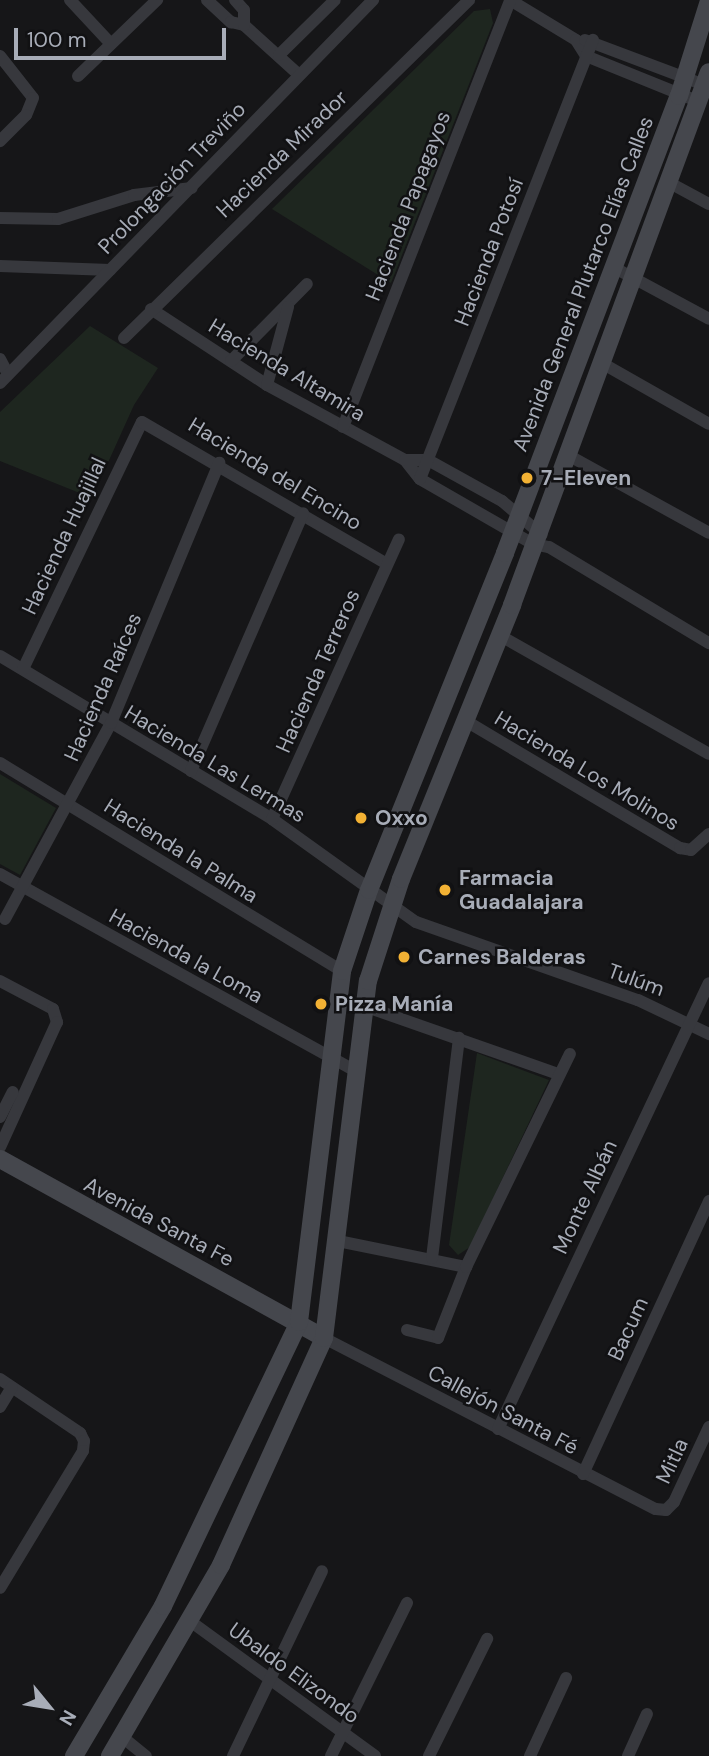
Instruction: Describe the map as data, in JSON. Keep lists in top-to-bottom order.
{
  "streets": {
    "street": [
      "Hacienda Mirador",
      "Prolongación Treviño",
      "Hacienda Papagayos",
      "Hacienda Potosí",
      "Avenida General Plutarco Elías Calles",
      "Hacienda Altamira",
      "Hacienda del Encino",
      "Hacienda Huajillal",
      "Hacienda Terreros",
      "Hacienda Raíces",
      "Hacienda Las Lermas",
      "Hacienda Los Molinos",
      "Hacienda la Palma",
      "Hacienda la Loma",
      "Tulúm",
      "Monte Albán",
      "Avenida Santa Fe",
      "Bacum",
      "Callejón Santa Fé",
      "Mitla",
      "Ubaldo Elizondo"
    ]
  },
  "crossings": [
    ["Hacienda Mirador", "Hacienda Altamira"],
    ["Hacienda Papagayos", "Hacienda Altamira"],
    ["Hacienda Potosí", "Hacienda Altamira"],
    ["Avenida General Plutarco Elías Calles", "Hacienda Altamira"],
    ["Avenida General Plutarco Elías Calles", "Hacienda Las Lermas"],
    ["Avenida General Plutarco Elías Calles", "Hacienda la Palma"],
    ["Avenida General Plutarco Elías Calles", "Hacienda la Loma"],
    ["Avenida General Plutarco Elías Calles", "Avenida Santa Fe"],
    ["Hacienda del Encino", "Hacienda Huajillal"],
    ["Hacienda del Encino", "Hacienda Terreros"],
    ["Hacienda del Encino", "Hacienda Raíces"],
    ["Hacienda Huajillal", "Hacienda Las Lermas"],
    ["Hacienda Terreros", "Hacienda Las Lermas"],
    ["Hacienda Raíces", "Hacienda Las Lermas"],
    ["Hacienda Raíces", "Hacienda la Palma"],
    ["Hacienda Raíces", "Hacienda la Loma"],
    ["Hacienda Las Lermas", "Tulúm"],
    ["Tulúm", "Monte Albán"],
    ["Monte Albán", "Callejón Santa Fé"],
    ["Avenida Santa Fe", "Callejón Santa Fé"],
    ["Bacum", "Callejón Santa Fé"],
    ["Callejón Santa Fé", "Mitla"]
  ],
  "places": [
    "7-Eleven",
    "Oxxo",
    "Farmacia Guadalajara",
    "Carnes Balderas",
    "Pizza Manía"
  ],
  "scale_bar": "100 m",
  "north": "bottom right"
}
